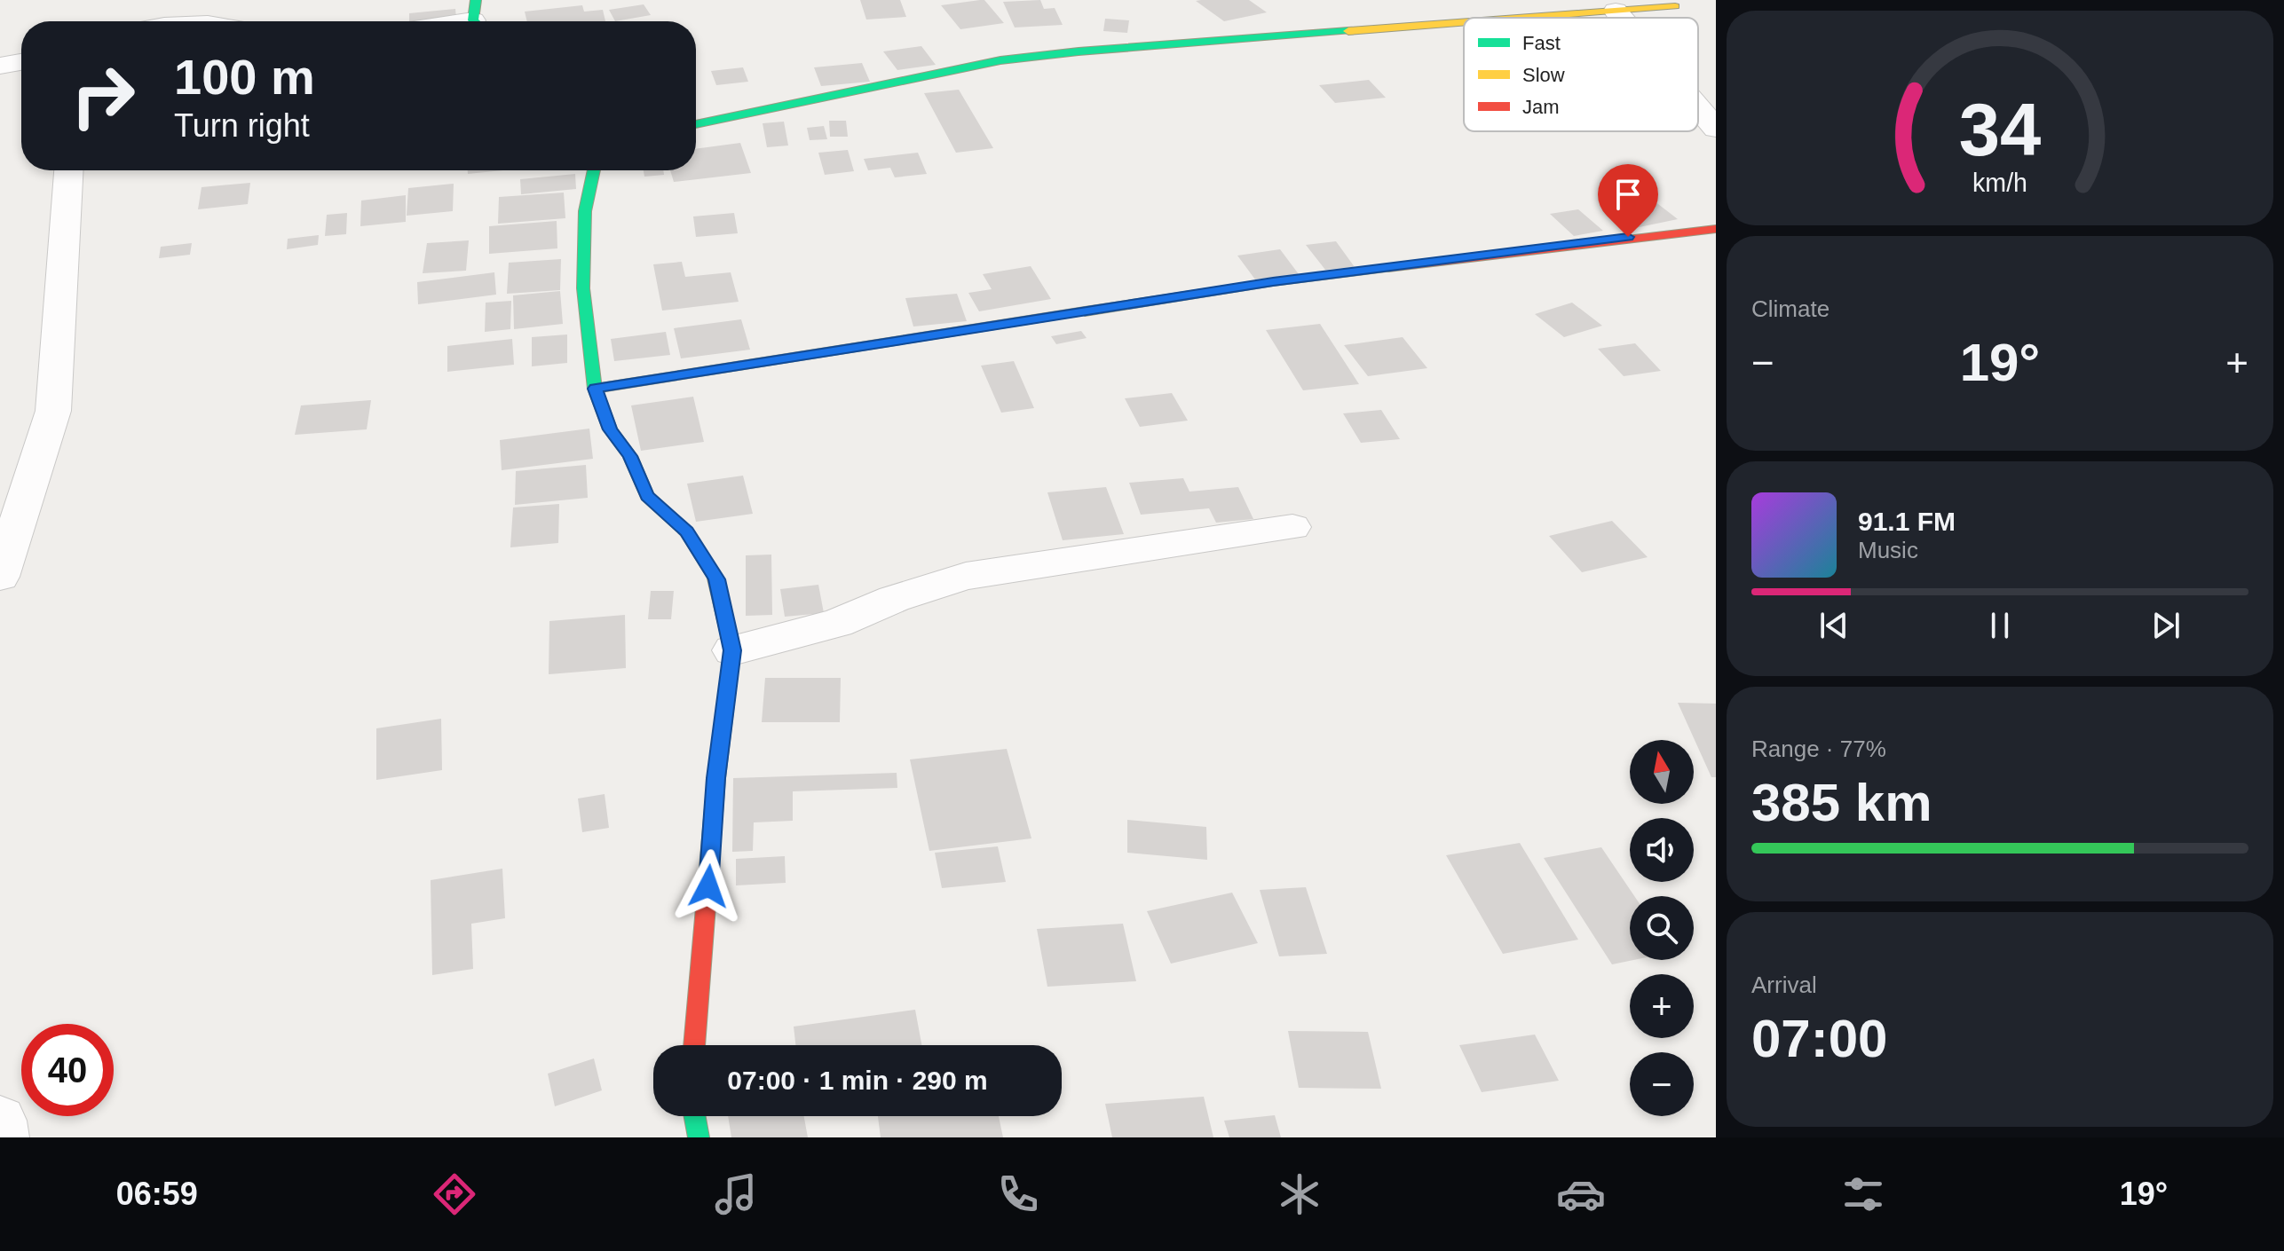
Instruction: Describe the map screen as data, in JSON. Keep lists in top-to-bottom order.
{
  "legend": ["Fast", "Slow", "Jam"],
  "north": "top",
  "page": {
    "turn": ["100 m", "Turn right"],
    "tile": [
      "Climate",
      ["Range · 77%", "385 km"],
      ["Arrival", "07:00"]
    ],
    "heat": ["−", "19°", "+"],
    "song": ["91.1 FM", "Music"],
    "map_buttons": ["+", "−"],
    "limit": "40",
    "trip": "07:00 · 1 min · 290 m",
    "tabs": ["06:59", "19°"],
    "gauge": ["34", "km/h"]
  }
}
